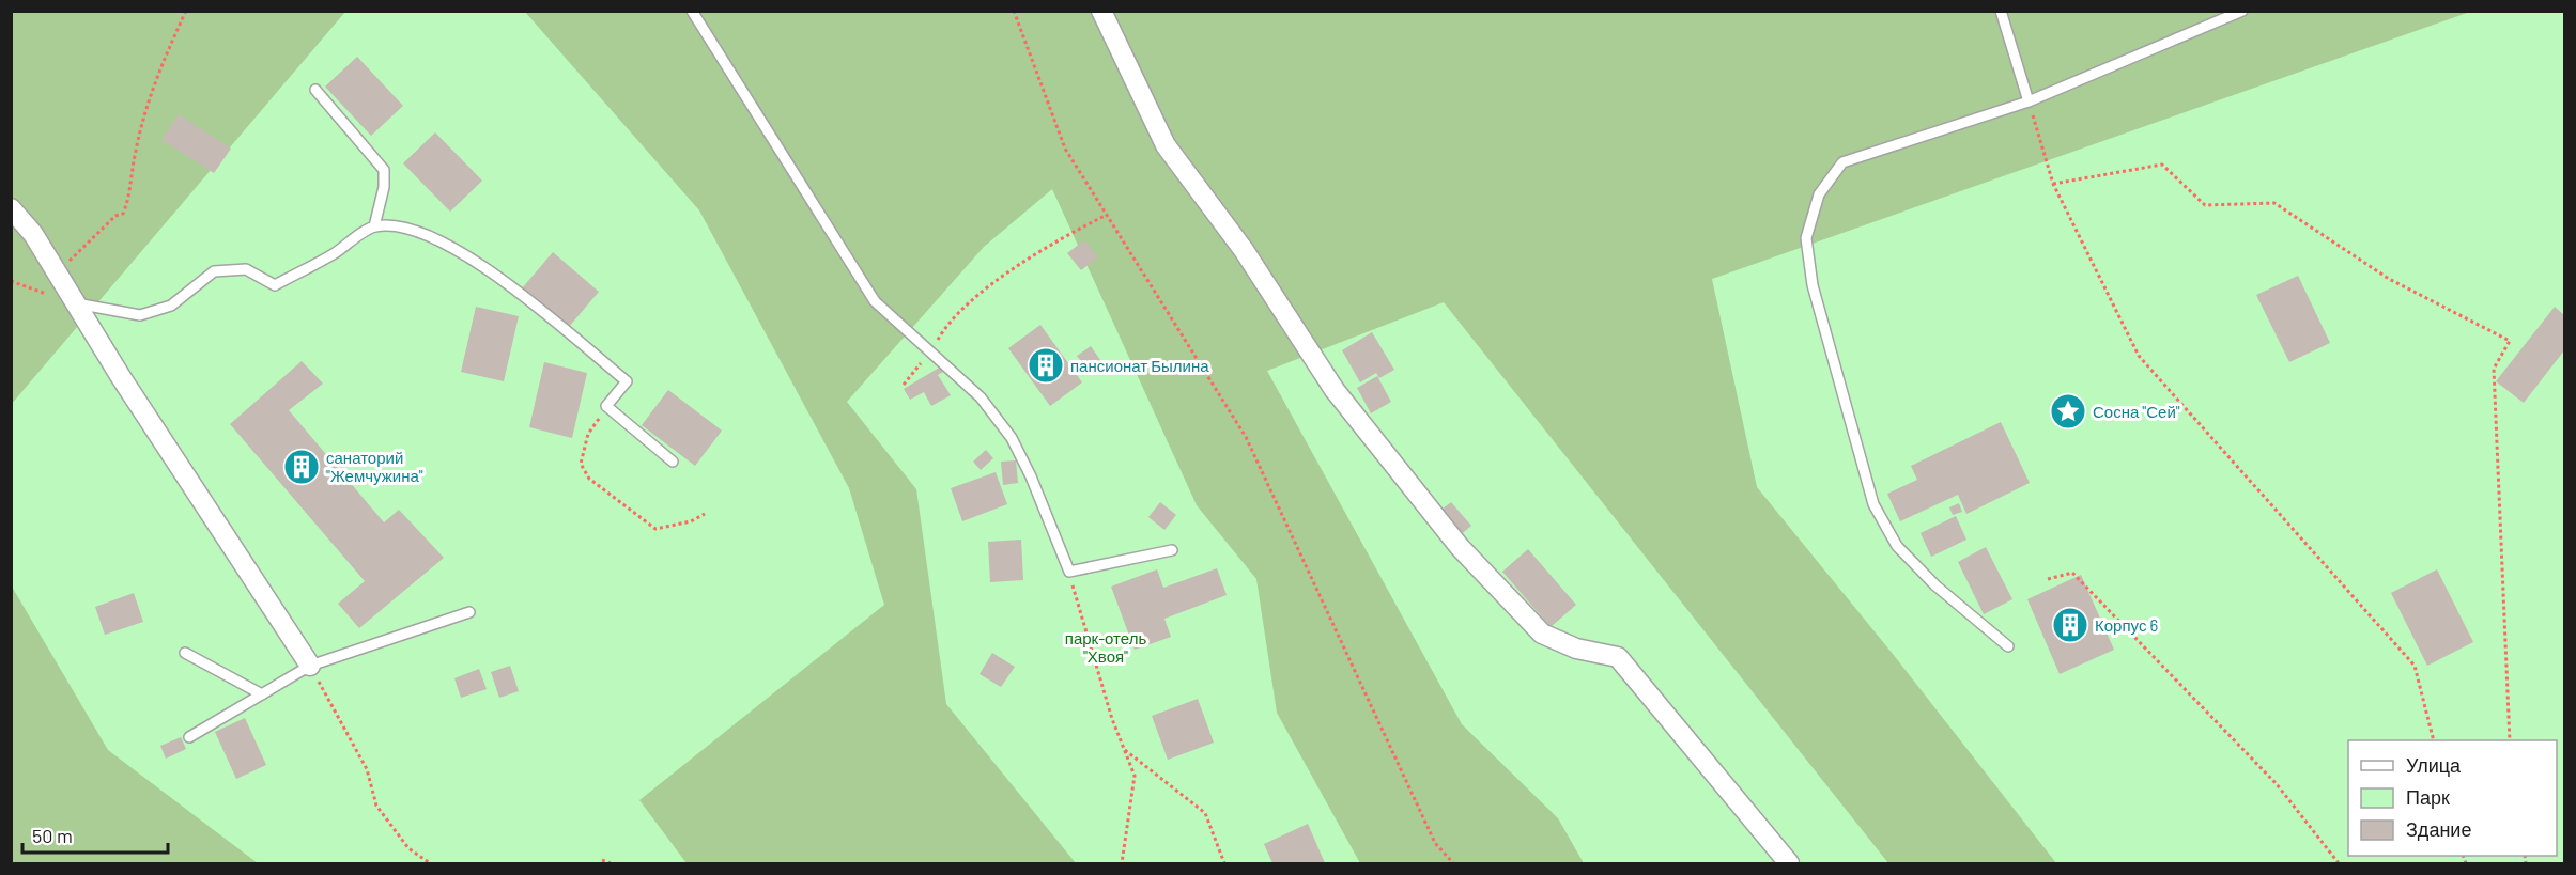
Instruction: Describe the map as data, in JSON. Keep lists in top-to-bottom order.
{
  "parks": ["парк-отель \"Хвоя\""],
  "places": {
    "building": ["пансионат Былина", "санаторий \"Жемчужина\"", "Корпус 6"],
    "place": ["Сосна \"Сей\""]
  },
  "legend": ["Улица", "Парк", "Здание"],
  "scale_bar": "50 m"
}
